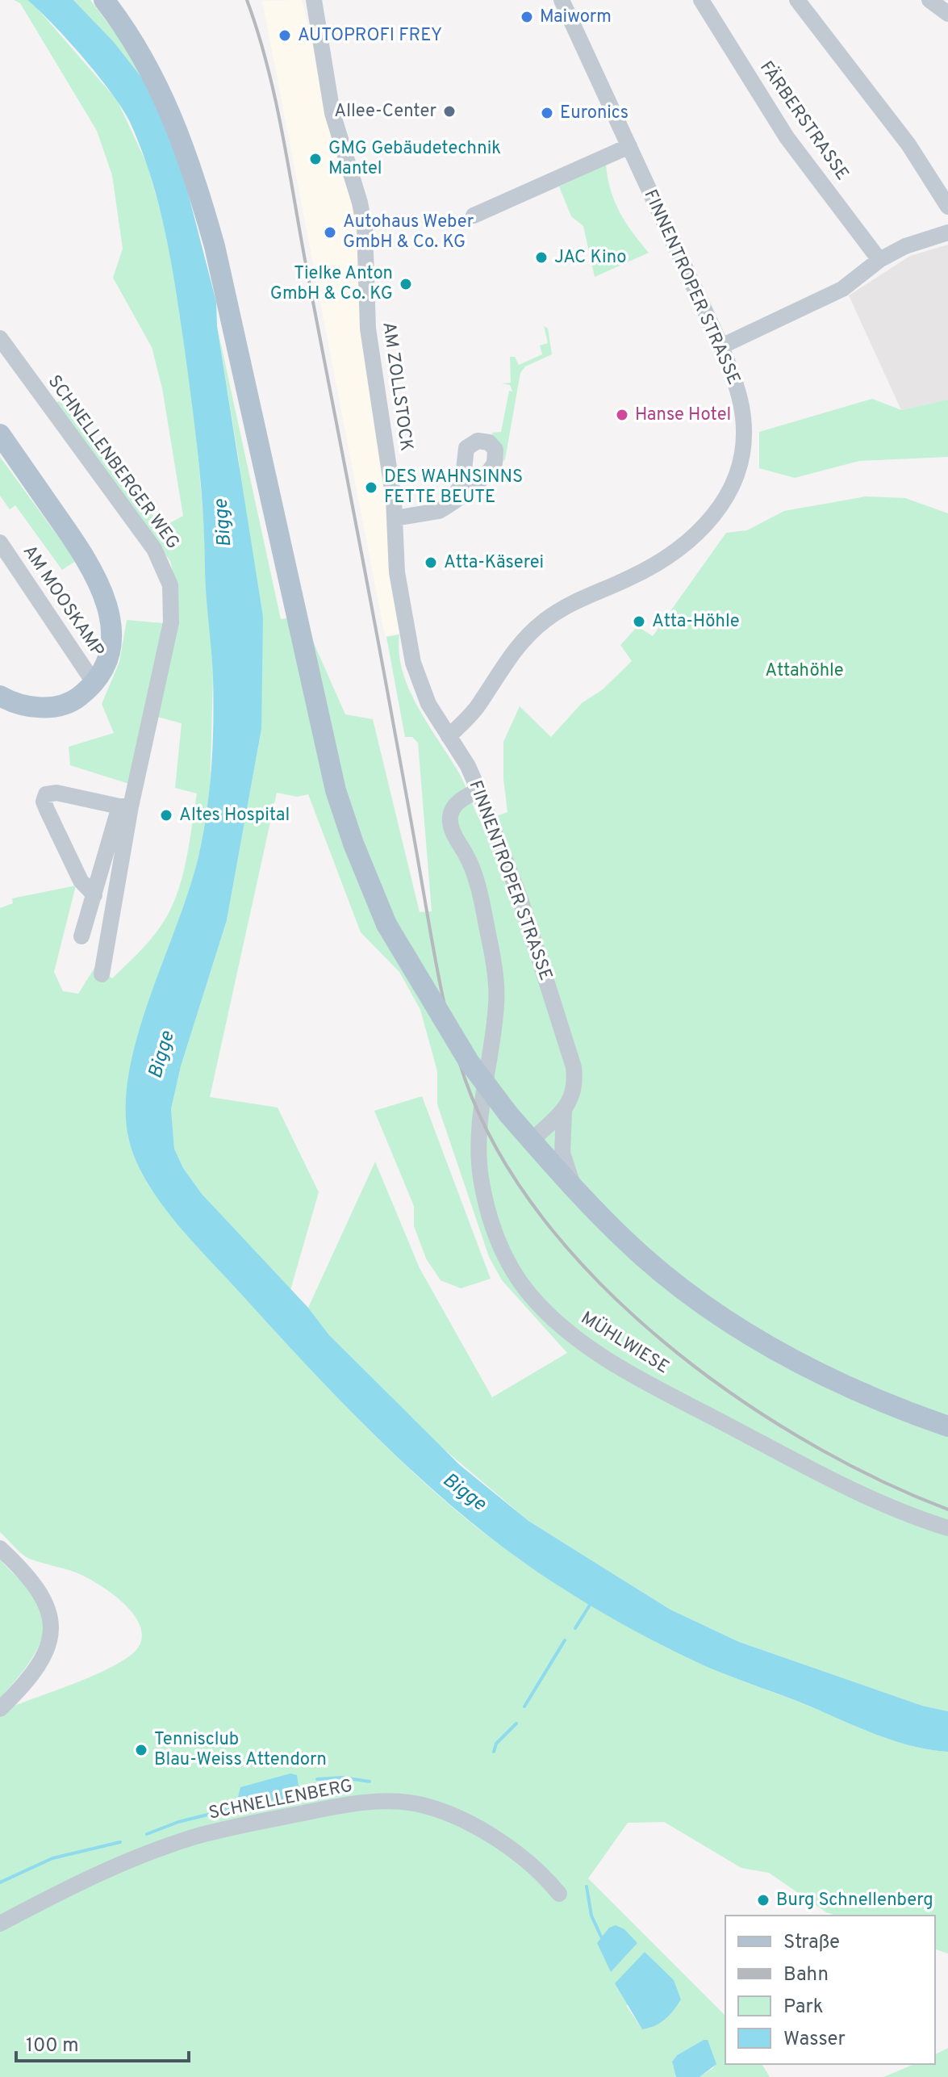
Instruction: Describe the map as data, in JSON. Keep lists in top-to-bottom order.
{
  "streets": {
    "street": [
      "FÄRBERSTRASSE",
      "FINNENTROPER STRASSE",
      "AM ZOLLSTOCK",
      "SCHNELLENBERGER WEG",
      "AM MOOSKAMP",
      "MÜHLWIESE",
      "SCHNELLENBERG"
    ]
  },
  "crossings": [
    ["FINNENTROPER STRASSE", "AM ZOLLSTOCK"],
    ["FINNENTROPER STRASSE", "MÜHLWIESE"]
  ],
  "water": ["Bigge"],
  "parks": ["Attahöhle"],
  "places": [
    "Maiworm",
    "AUTOPROFI FREY",
    "Allee-Center",
    "Euronics",
    "GMG Gebäudetechnik Mantel",
    "Autohaus Weber GmbH & Co. KG",
    "JAC Kino",
    "Tielke Anton GmbH & Co. KG",
    "Hanse Hotel",
    "DES WAHNSINNS FETTE BEUTE",
    "Atta-Käserei",
    "Atta-Höhle",
    "Altes Hospital",
    "Tennisclub Blau-Weiss Attendorn",
    "Burg Schnellenberg"
  ],
  "legend": [
    "Straße",
    "Bahn",
    "Park",
    "Wasser"
  ],
  "scale_bar": "100 m"
}
